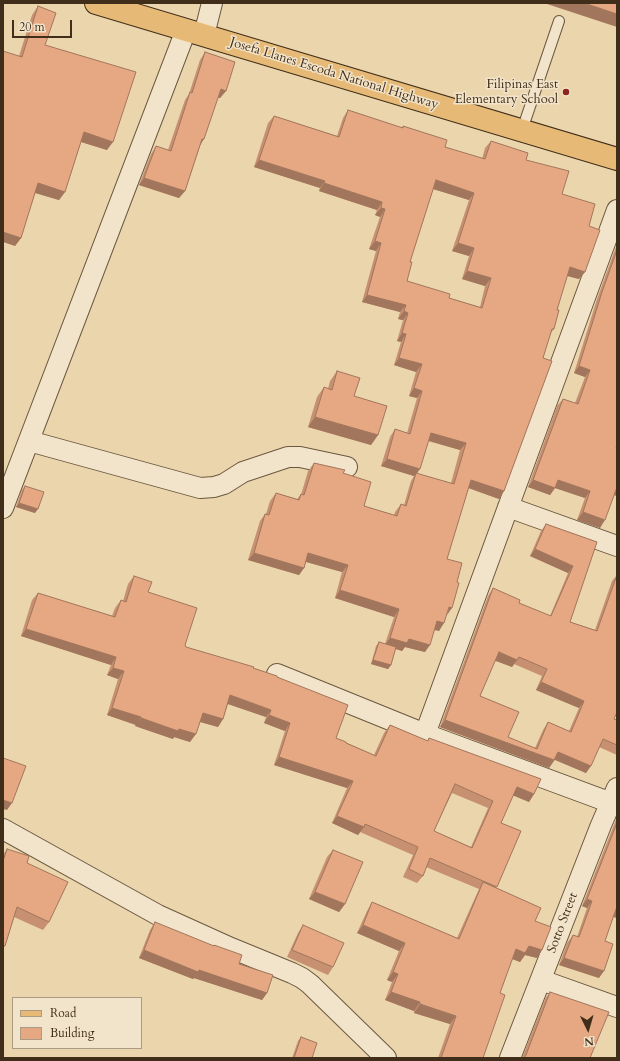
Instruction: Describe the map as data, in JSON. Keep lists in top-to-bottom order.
{
  "streets": {
    "main road": ["Josefa Llanes Escoda National Highway"],
    "street": ["Sotto Street"]
  },
  "places": ["Filipinas East Elementary School"],
  "legend": ["Road", "Building"],
  "scale_bar": "20 m",
  "north": "bottom"
}
